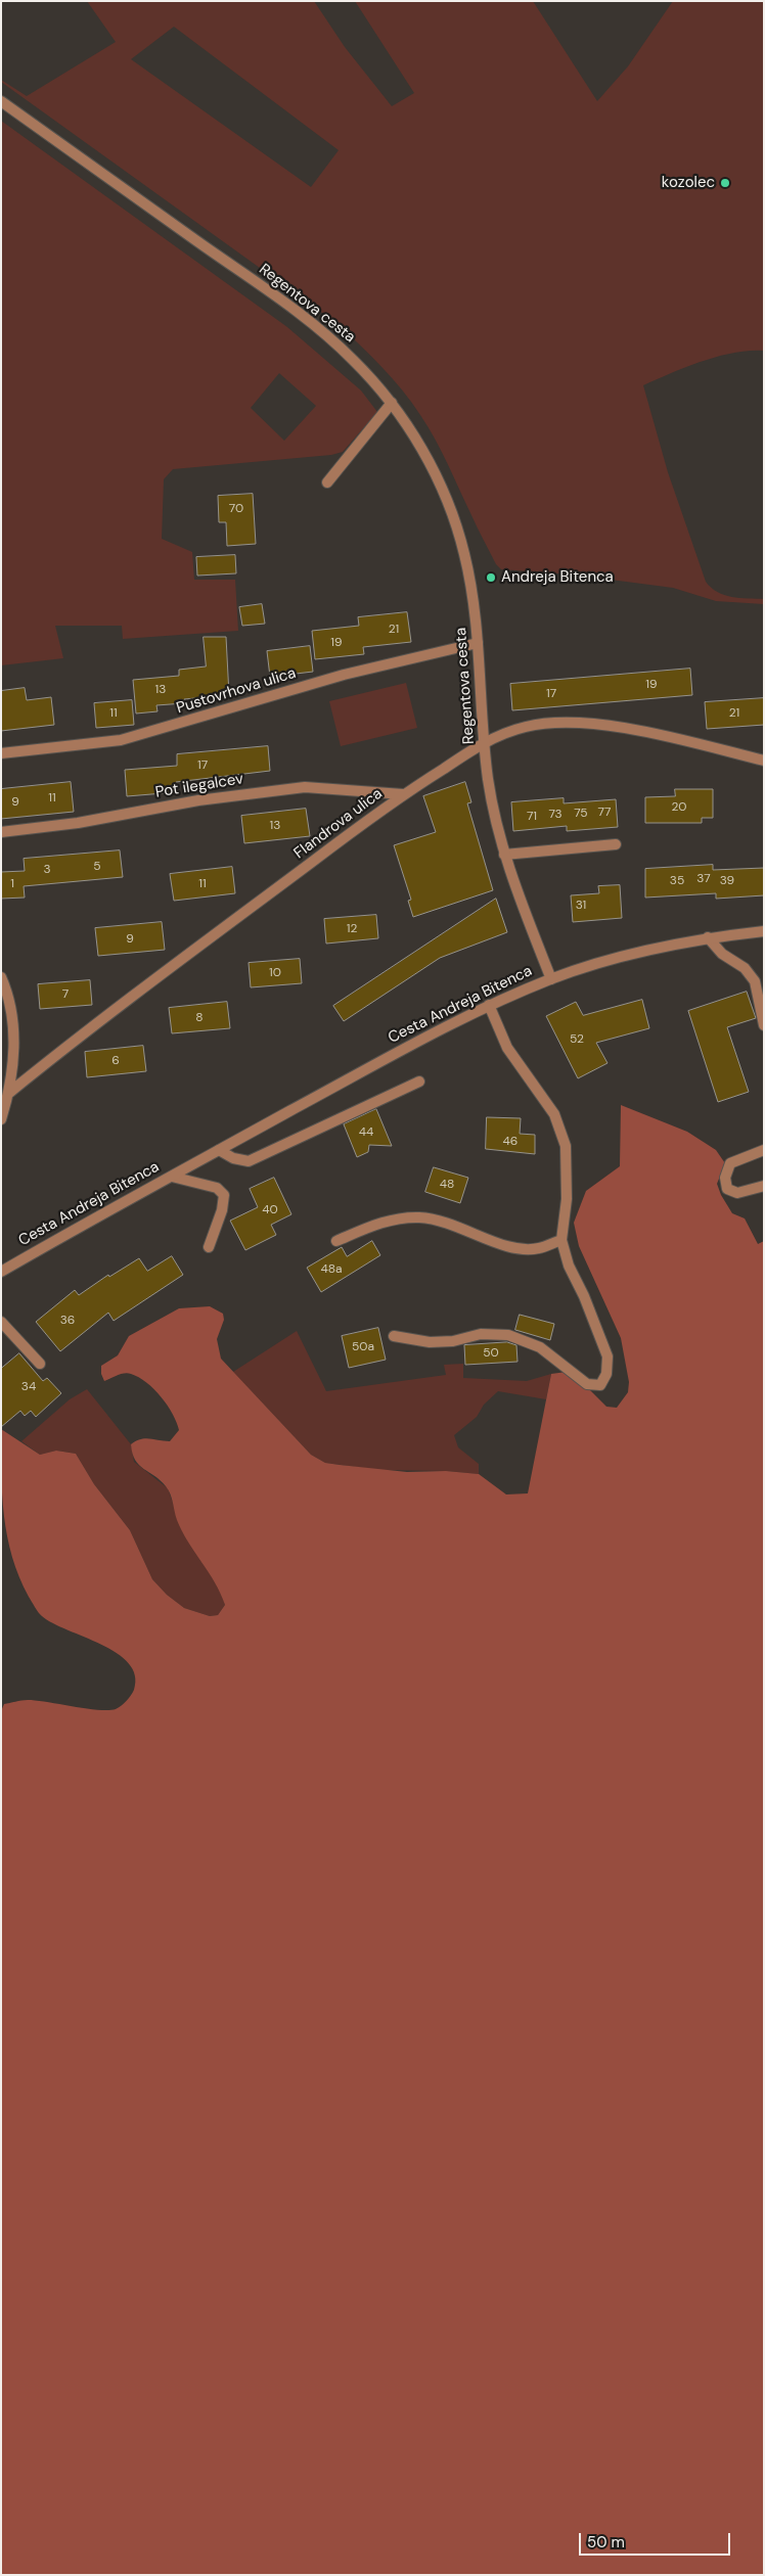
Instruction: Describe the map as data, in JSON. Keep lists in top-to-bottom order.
{
  "streets": {
    "street": [
      "Regentova cesta",
      "Pustovrhova ulica",
      "Pot ilegalcev",
      "Flandrova ulica",
      "Cesta Andreja Bitenca"
    ]
  },
  "crossings": [
    ["Regentova cesta", "Pustovrhova ulica"],
    ["Regentova cesta", "Flandrova ulica"],
    ["Regentova cesta", "Cesta Andreja Bitenca"],
    ["Pot ilegalcev", "Flandrova ulica"]
  ],
  "places": ["kozolec", "Andreja Bitenca"],
  "house_numbers": [
    "70",
    "21",
    "19",
    "19",
    "13",
    "17",
    "11",
    "21",
    "17",
    "11",
    "9",
    "20",
    "77",
    "75",
    "73",
    "71",
    "13",
    "5",
    "3",
    "37",
    "35",
    "39",
    "1",
    "11",
    "31",
    "12",
    "9",
    "10",
    "7",
    "8",
    "52",
    "6",
    "44",
    "46",
    "48",
    "40",
    "48a",
    "36",
    "50a",
    "50",
    "34"
  ],
  "scale_bar": "50 m"
}
